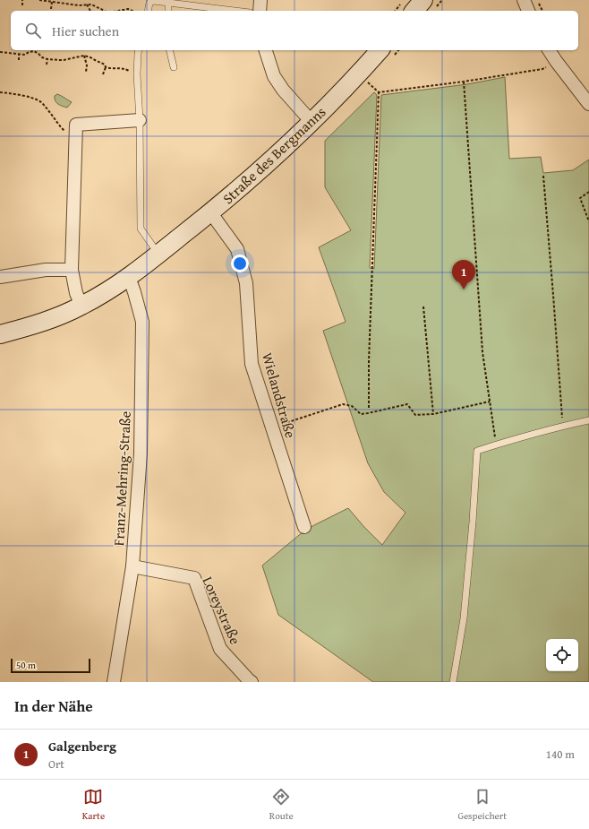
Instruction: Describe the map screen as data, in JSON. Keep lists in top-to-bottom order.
{
  "streets": {
    "main road": ["Straße des Bergmanns"],
    "street": ["Wielandstraße", "Franz-Mehring-Straße", "Loreystraße"]
  },
  "crossings": [
    ["Straße des Bergmanns", "Wielandstraße"],
    ["Straße des Bergmanns", "Franz-Mehring-Straße"],
    ["Franz-Mehring-Straße", "Loreystraße"]
  ],
  "scale_bar": "50 m",
  "page": {
    "search": "Hier suchen",
    "pins": "1",
    "scale": "50 m",
    "heading": "In der Nähe",
    "list": [
      {
        "mark": "1",
        "name": "Galgenberg",
        "note": "Ort",
        "value": "140 m"
      }
    ],
    "nav": ["Karte", "Route", "Gespeichert"]
  }
}
